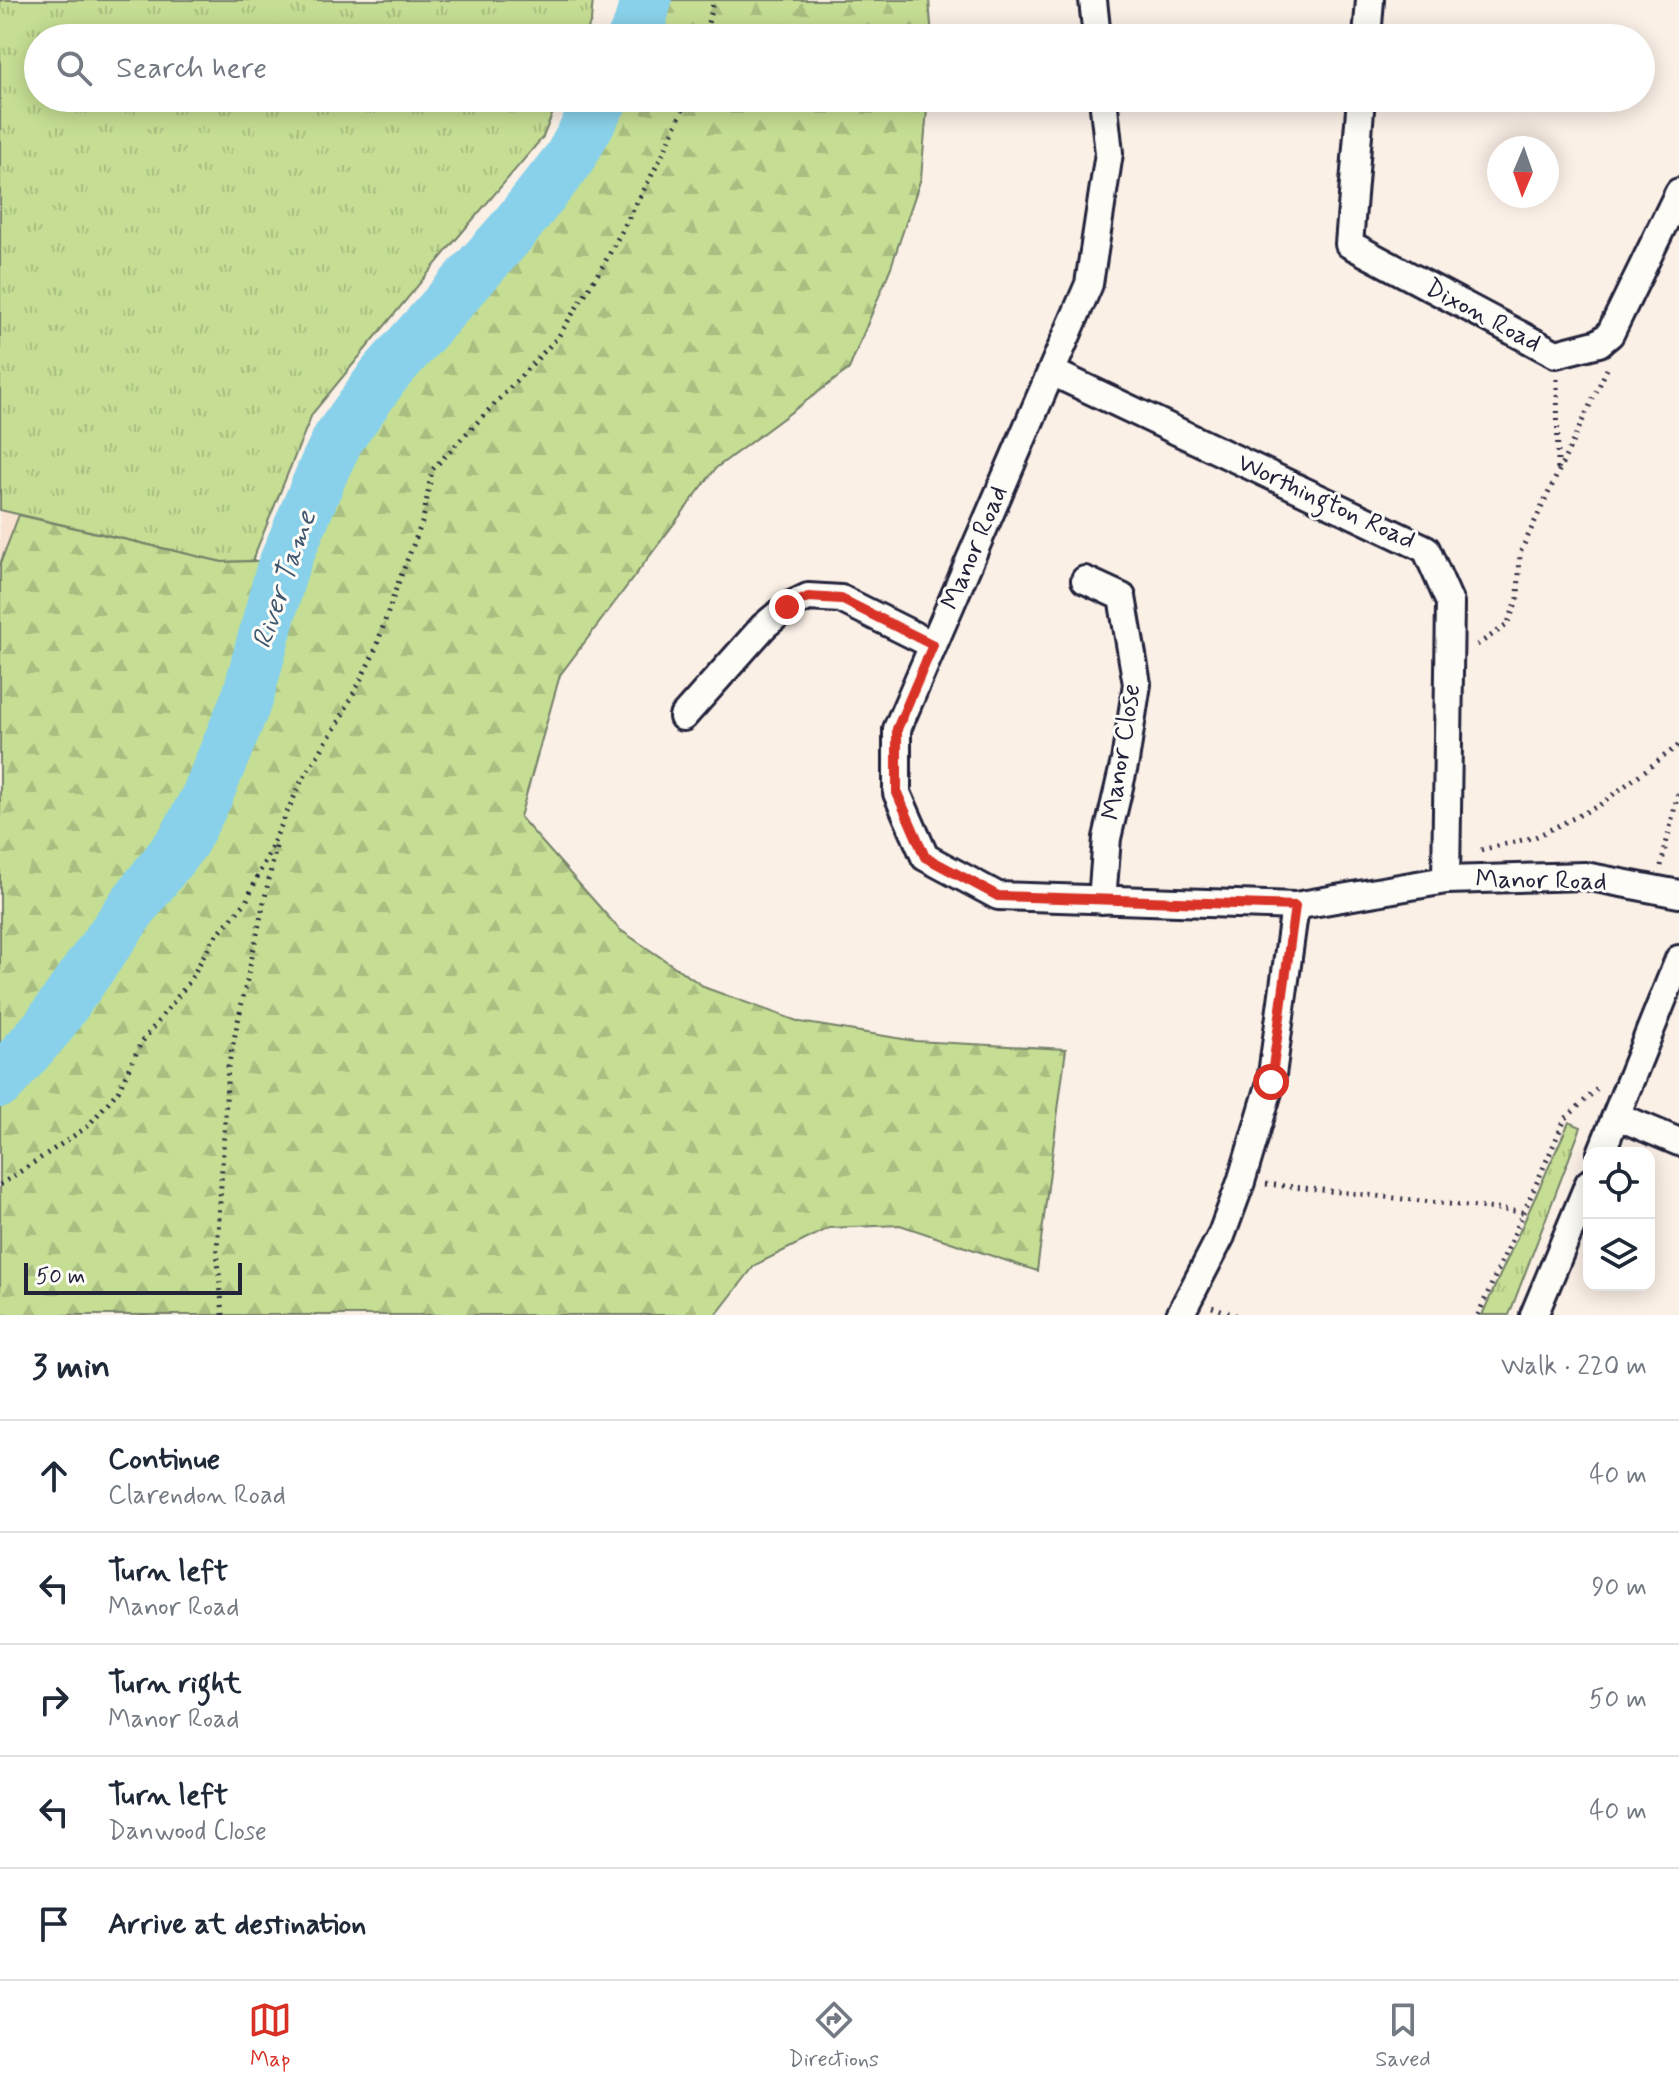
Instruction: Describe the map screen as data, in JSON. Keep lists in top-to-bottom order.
{
  "streets": {
    "street": [
      "Dixon Road",
      "Worthington Road",
      "Manor Road",
      "Manor Close"
    ]
  },
  "crossings": [
    ["Worthington Road", "Manor Road"],
    ["Manor Road", "Manor Close"]
  ],
  "water": ["River Tame"],
  "scale_bar": "50 m",
  "north": "bottom",
  "page": {
    "search": "Search here",
    "scale": "50 m",
    "heading": ["3 min", "Walk · 220 m"],
    "list": [
      ["Continue", "Clarendon Road", "40 m"],
      ["Turn left", "Manor Road", "90 m"],
      ["Turn right", "Manor Road", "50 m"],
      ["Turn left", "Danwood Close", "40 m"],
      "Arrive at destination"
    ],
    "nav": ["Map", "Directions", "Saved"]
  }
}
